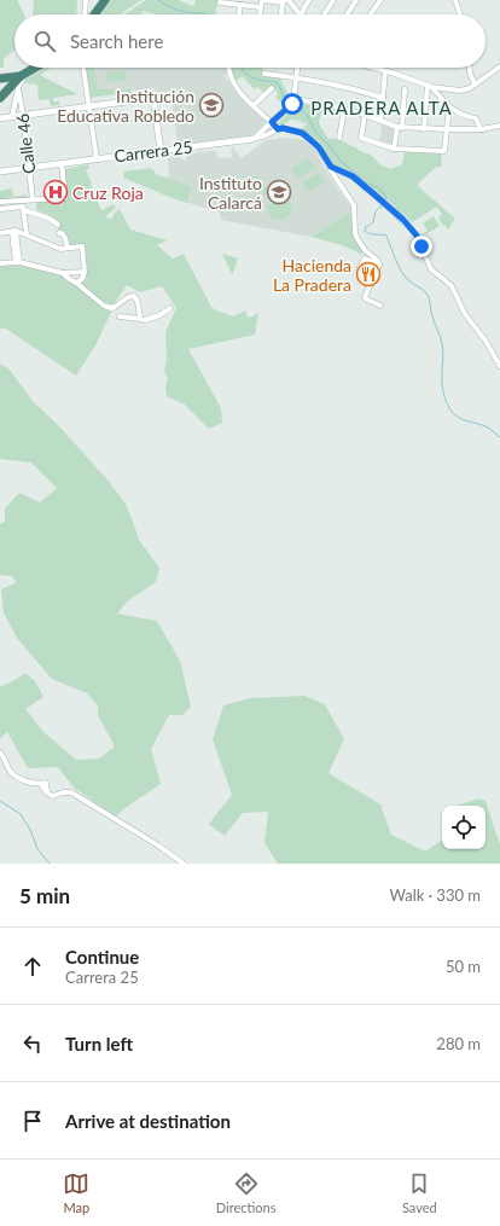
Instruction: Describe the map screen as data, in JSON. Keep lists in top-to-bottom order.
{
  "streets": {
    "street": ["Calle 46", "Carrera 25"]
  },
  "crossings": [
    ["Calle 46", "Carrera 25"]
  ],
  "districts": ["PRADERA ALTA"],
  "places": {
    "school or university": ["Institución Educativa Robledo", "Instituto Calarcá"],
    "hospital": ["Cruz Roja"],
    "restaurant": ["Hacienda La Pradera"]
  },
  "page": {
    "search": "Search here",
    "heading": ["5 min", "Walk · 330 m"],
    "list": [
      ["Continue", "Carrera 25", "50 m"],
      ["Turn left", "280 m"],
      "Arrive at destination"
    ],
    "nav": ["Map", "Directions", "Saved"]
  }
}
